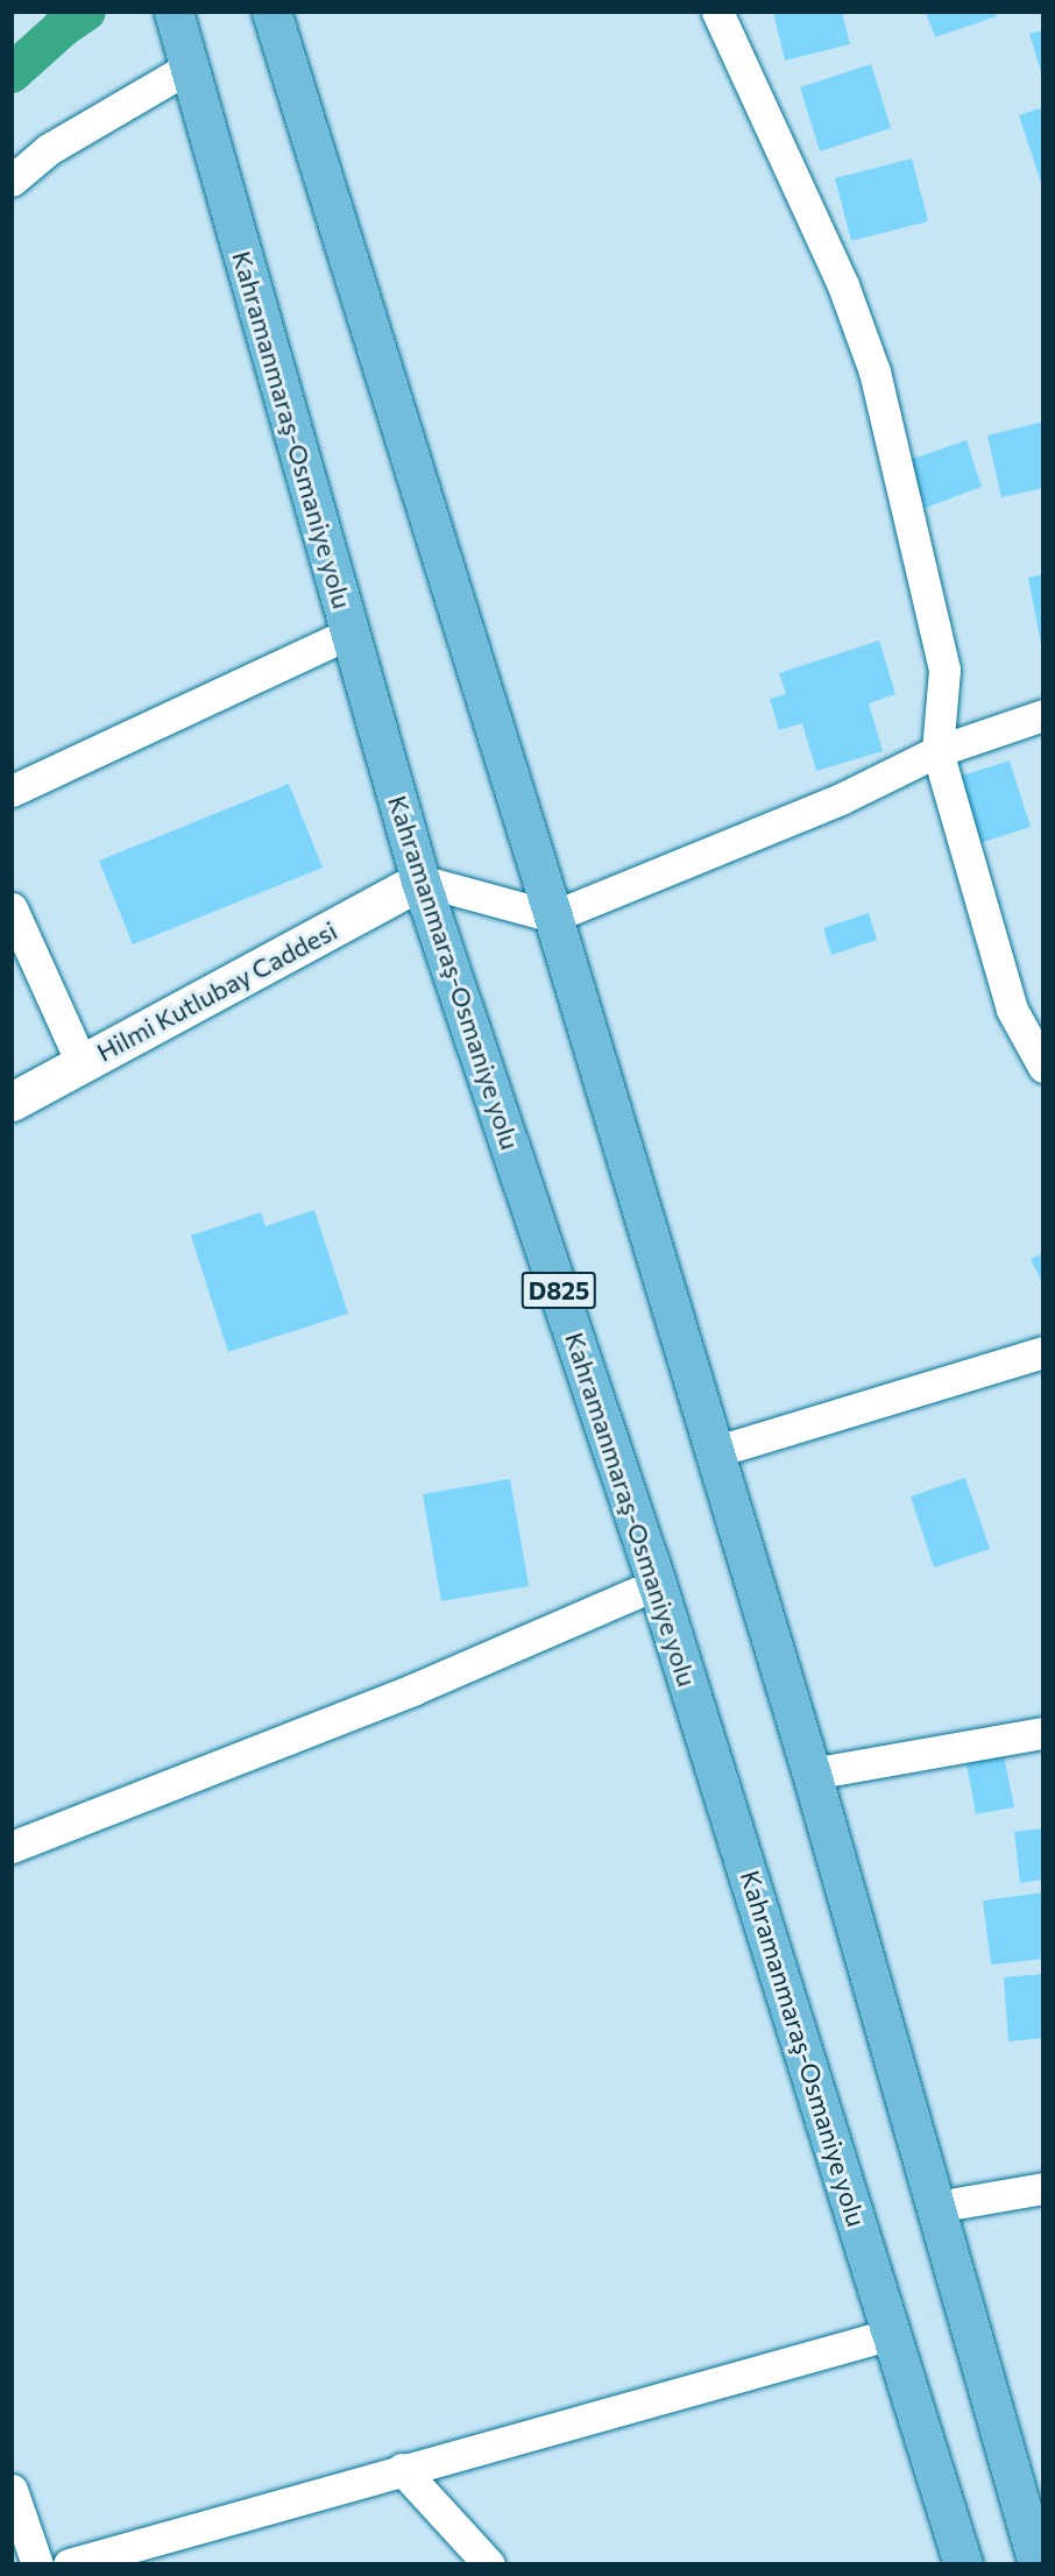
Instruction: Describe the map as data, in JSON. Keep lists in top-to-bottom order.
{
  "streets": {
    "highway": ["Kahramanmaraş-Osmaniye yolu", "D825"],
    "street": ["Hilmi Kutlubay Caddesi"]
  },
  "crossings": [
    ["Kahramanmaraş-Osmaniye yolu", "Hilmi Kutlubay Caddesi"]
  ]
}
